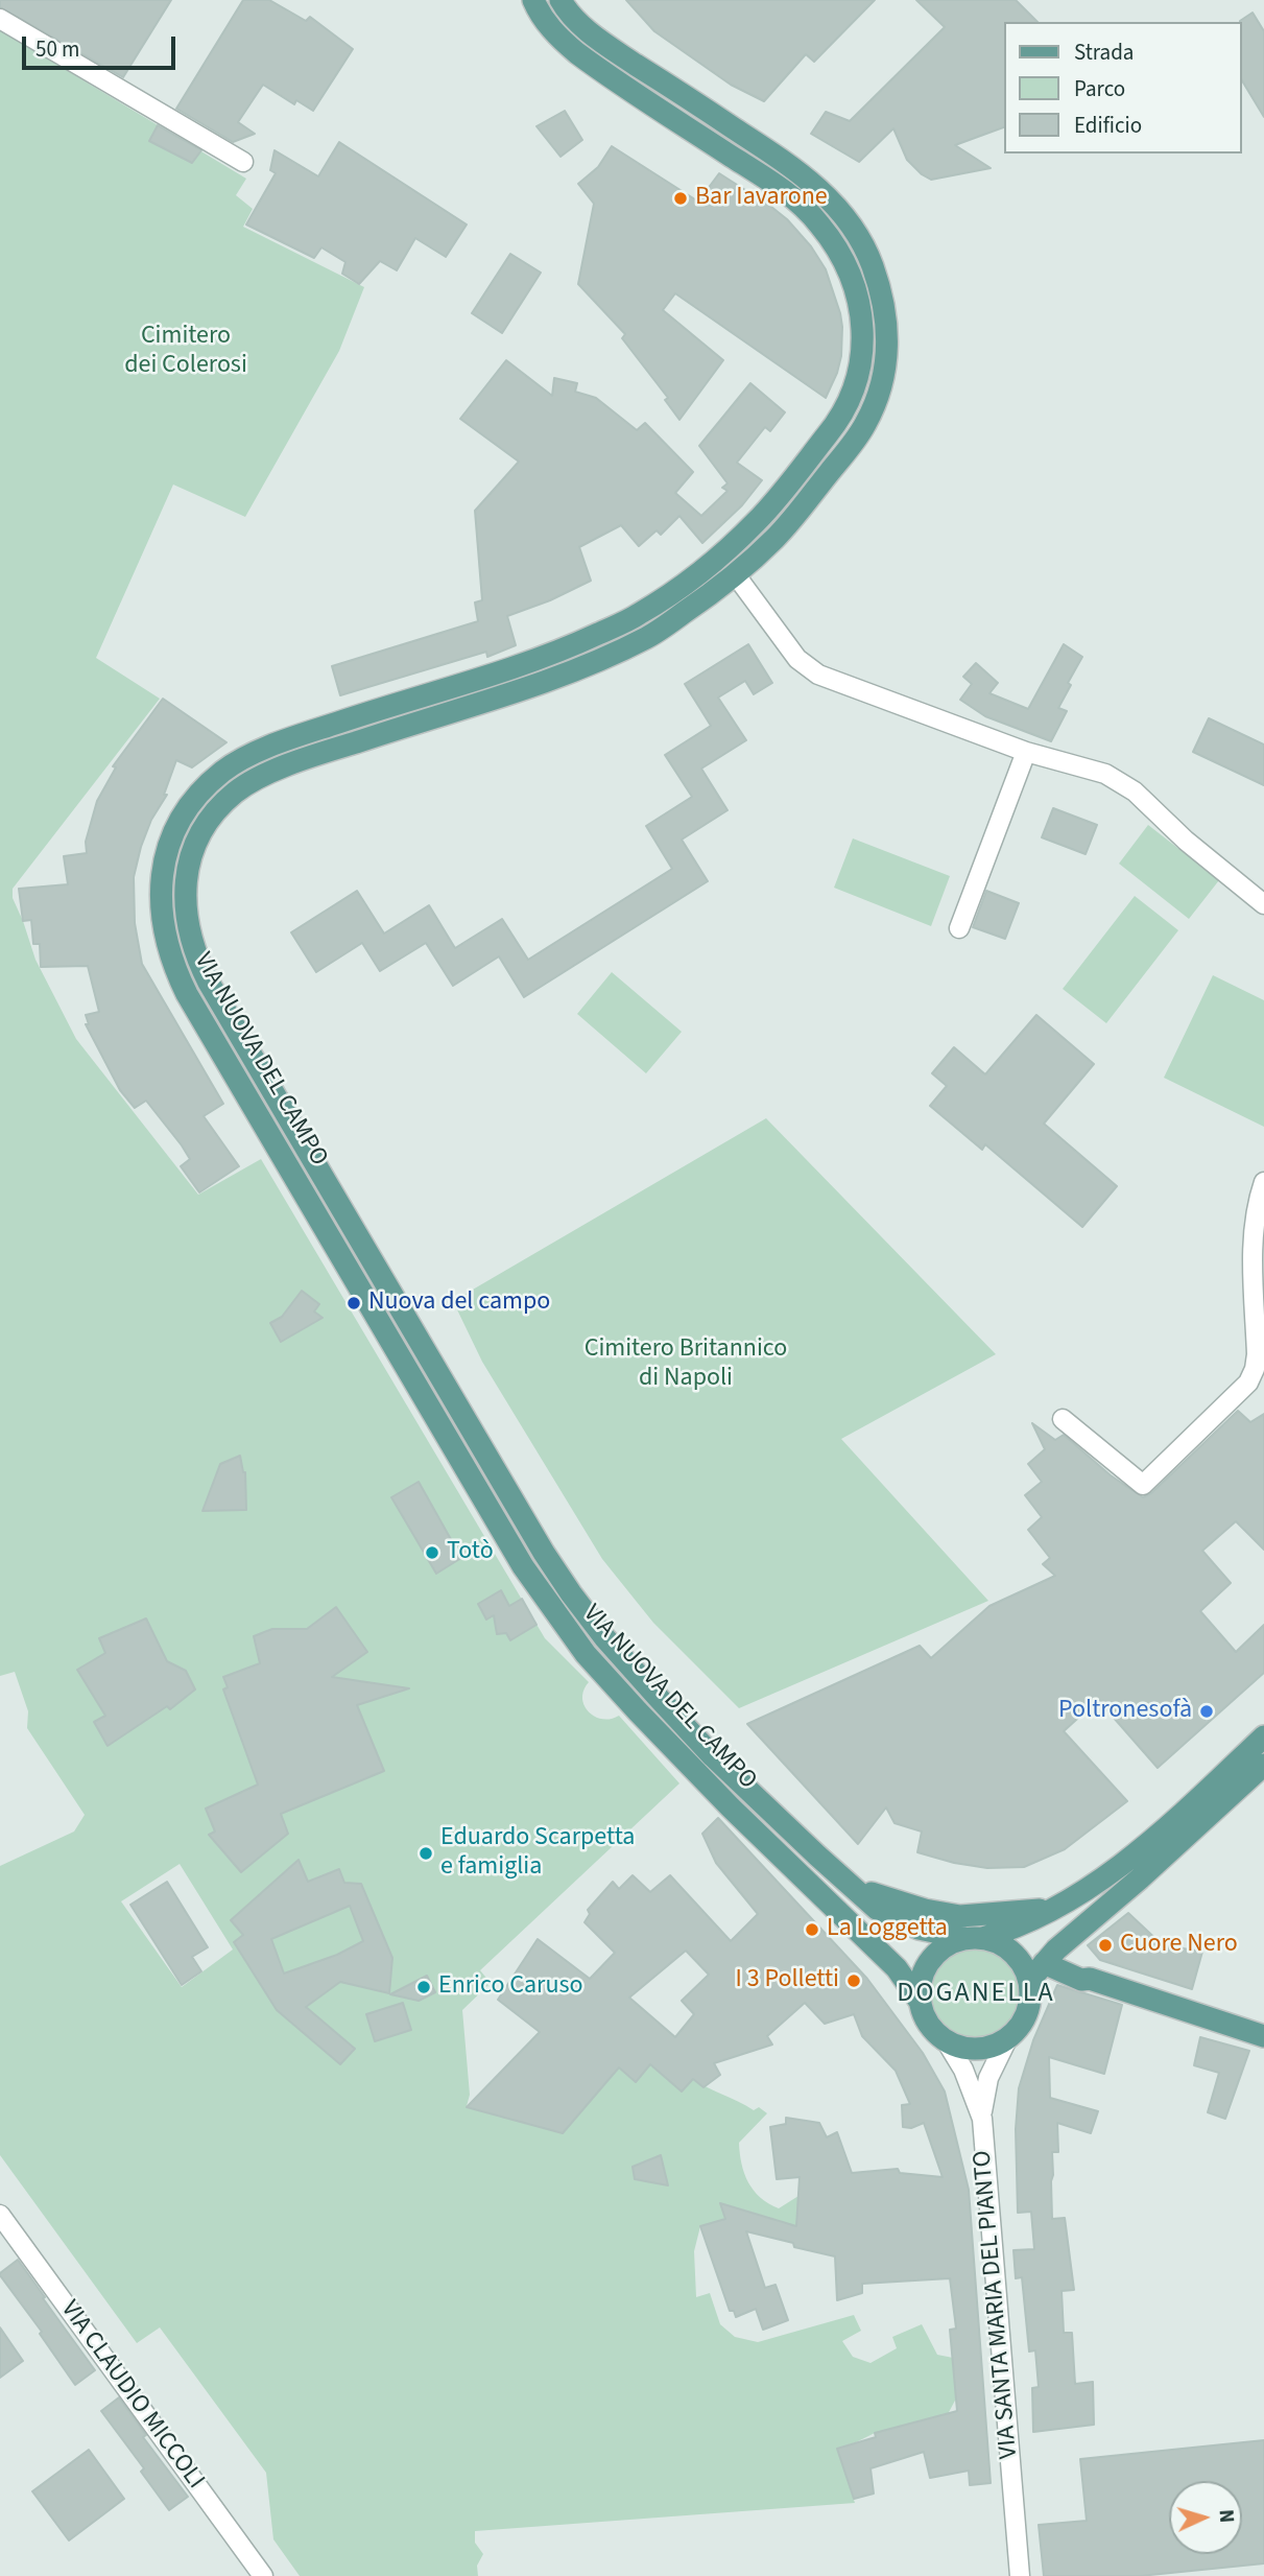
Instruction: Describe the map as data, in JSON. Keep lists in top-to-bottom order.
{
  "streets": {
    "main road": ["VIA NUOVA DEL CAMPO"],
    "street": ["VIA SANTA MARIA DEL PIANTO", "VIA CLAUDIO MICCOLI"]
  },
  "crossings": [
    ["VIA NUOVA DEL CAMPO", "VIA SANTA MARIA DEL PIANTO"]
  ],
  "districts": ["DOGANELLA"],
  "parks": ["Cimitero dei Colerosi", "Cimitero Britannico di Napoli"],
  "places": [
    "Bar Iavarone",
    "Nuova del campo",
    "Totò",
    "Poltronesofà",
    "Eduardo Scarpetta e famiglia",
    "La Loggetta",
    "Cuore Nero",
    "I 3 Polletti",
    "Enrico Caruso"
  ],
  "legend": ["Strada", "Parco", "Edificio"],
  "scale_bar": "50 m",
  "north": "right"
}
